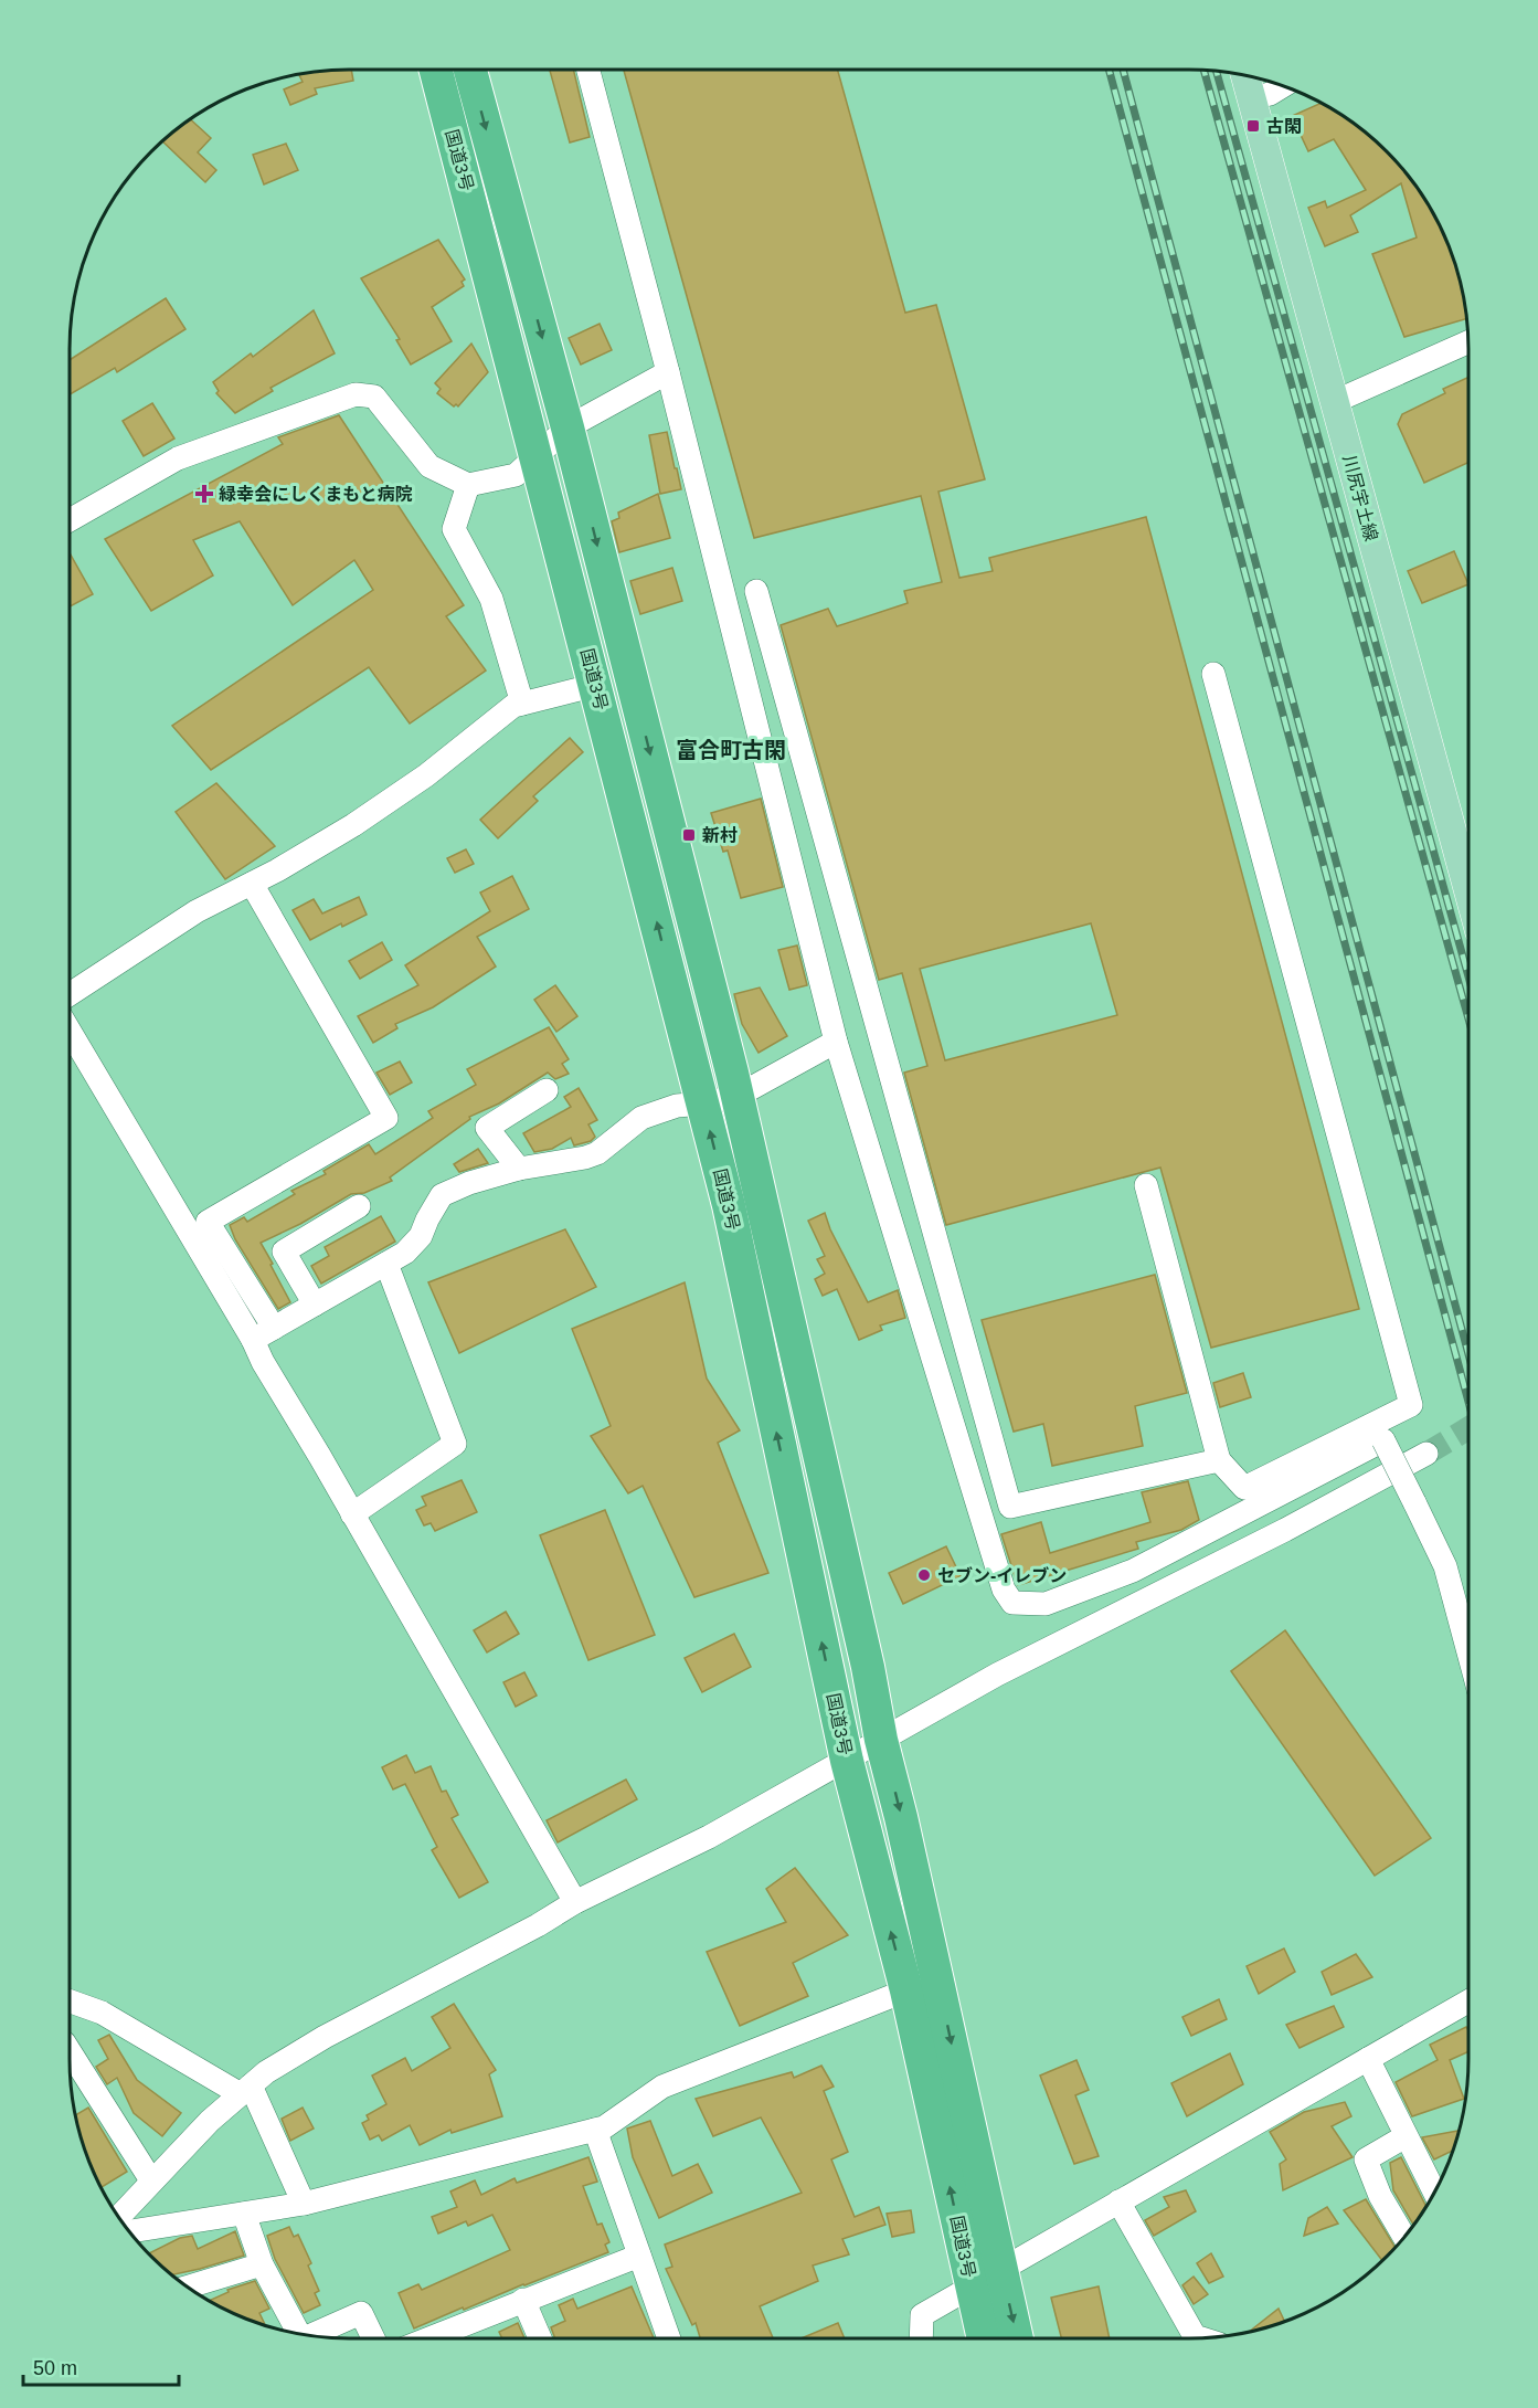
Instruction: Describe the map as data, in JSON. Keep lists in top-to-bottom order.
{
  "streets": {
    "highway": ["国道3号"],
    "main road": ["川尻宇土線"]
  },
  "districts": ["富合町古閑"],
  "places": {
    "transit": ["古閑", "新村"],
    "health": ["緑幸会にしくまもと病院"],
    "other": ["セブン-イレブン"]
  },
  "scale_bar": "50 m"
}
